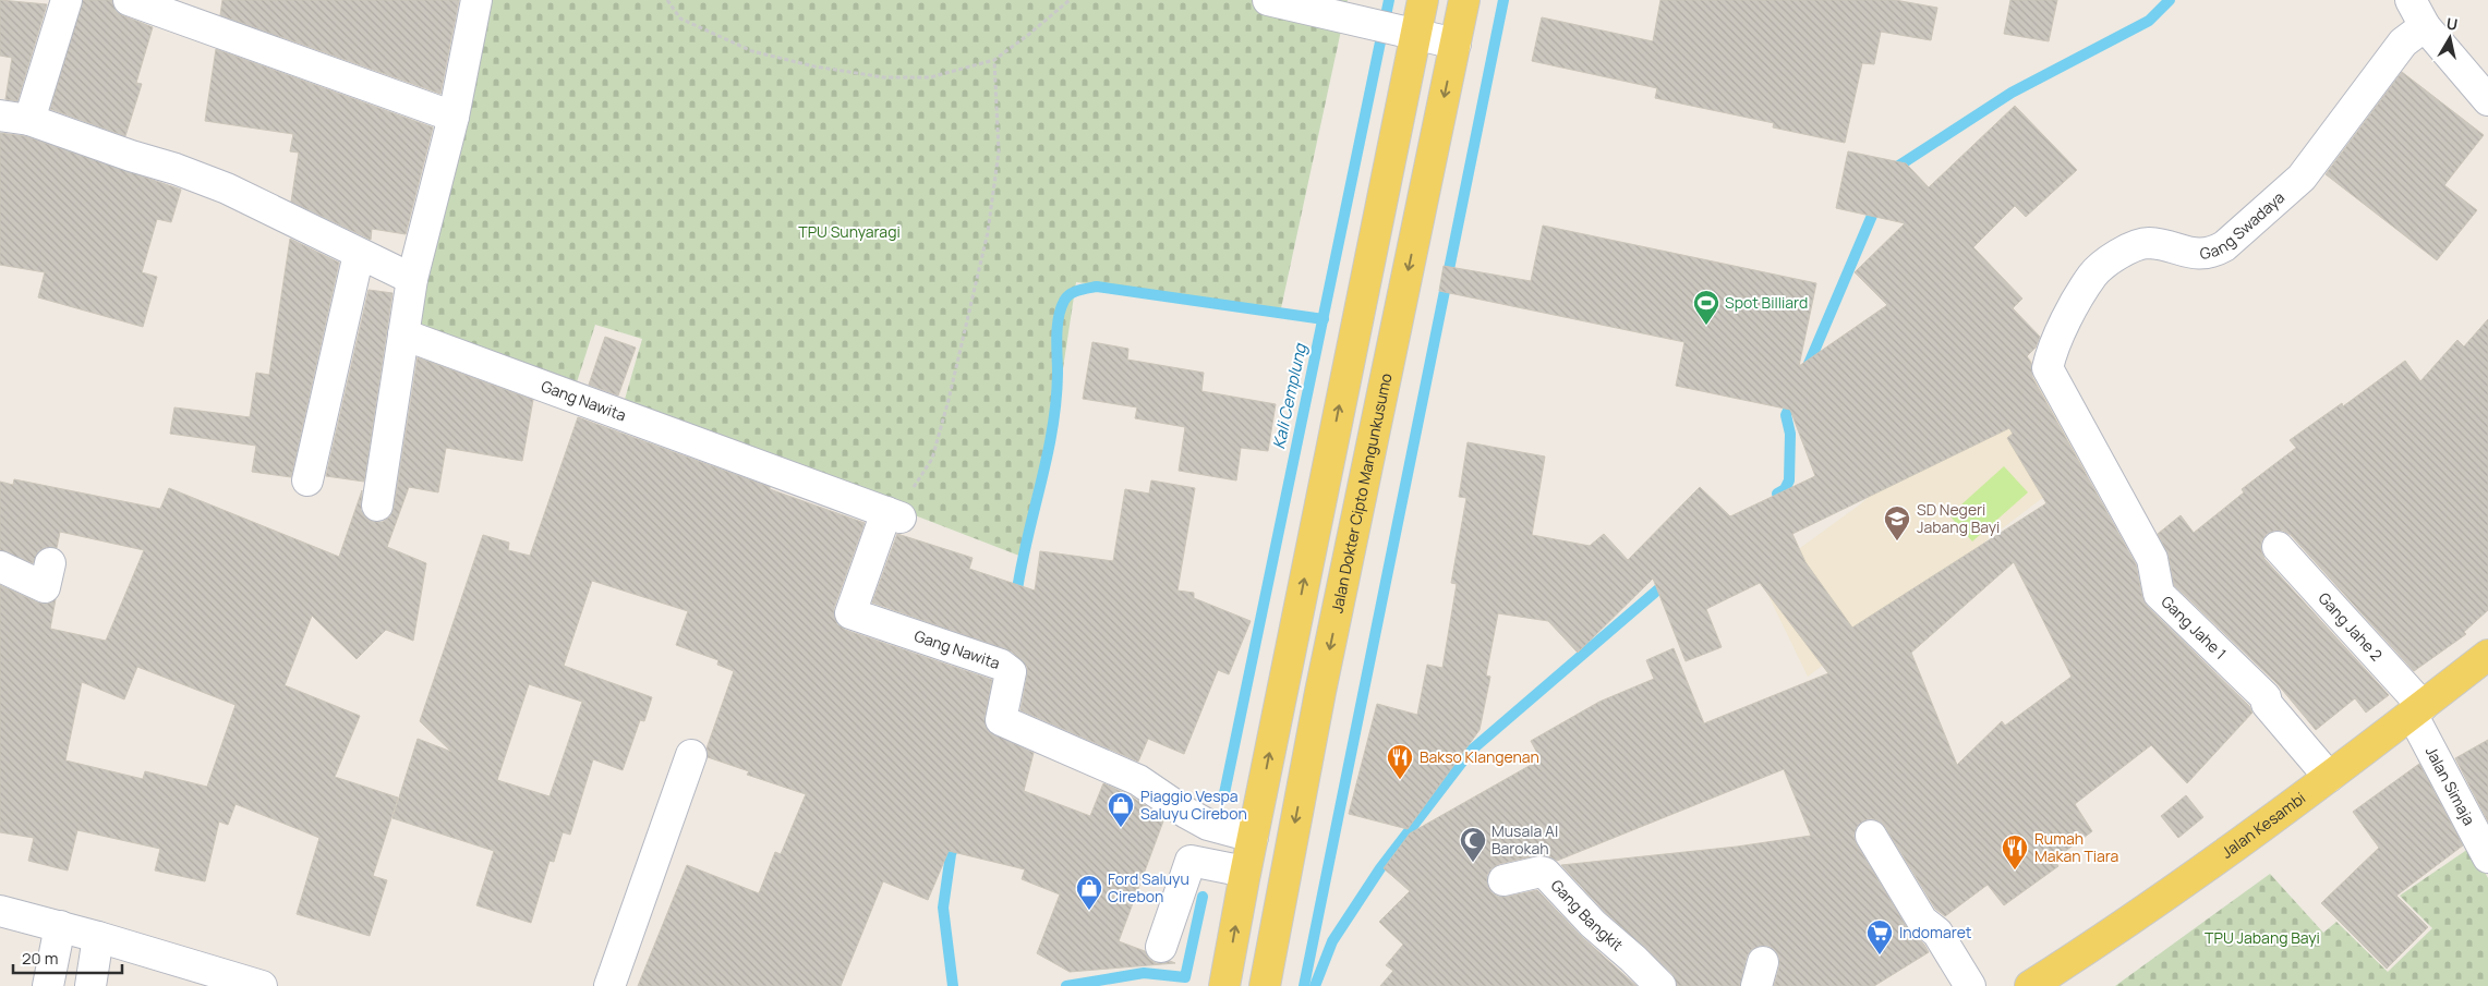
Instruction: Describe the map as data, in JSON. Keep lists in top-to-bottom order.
{
  "streets": {
    "main road": ["Jalan Dokter Cipto Mangunkusumo", "Jalan Kesambi"],
    "street": [
      "Gang Swadaya",
      "Gang Nawita",
      "Gang Jahe 2",
      "Gang Jahe 1",
      "Jalan Simaja",
      "Gang Bangkit"
    ]
  },
  "crossings": [
    ["Gang Swadaya", "Gang Jahe 1"],
    ["Gang Jahe 2", "Jalan Simaja"],
    ["Gang Jahe 2", "Jalan Kesambi"],
    ["Gang Jahe 1", "Jalan Kesambi"],
    ["Jalan Simaja", "Jalan Kesambi"]
  ],
  "water": ["Kali Cemplung"],
  "parks": ["TPU Sunyaragi", "TPU Jabang Bayi"],
  "places": {
    "sports": ["Spot Billiard"],
    "school or university": ["SD Negeri Jabang Bayi"],
    "restaurant": ["Bakso Klangenan", "Rumah Makan Tiara"],
    "shop": ["Piaggio Vespa Saluyu Cirebon", "Ford Saluyu Cirebon"],
    "mosque": ["Musala Al Barokah"],
    "supermarket": ["Indomaret"]
  },
  "scale_bar": "20 m",
  "north": "top"
}
